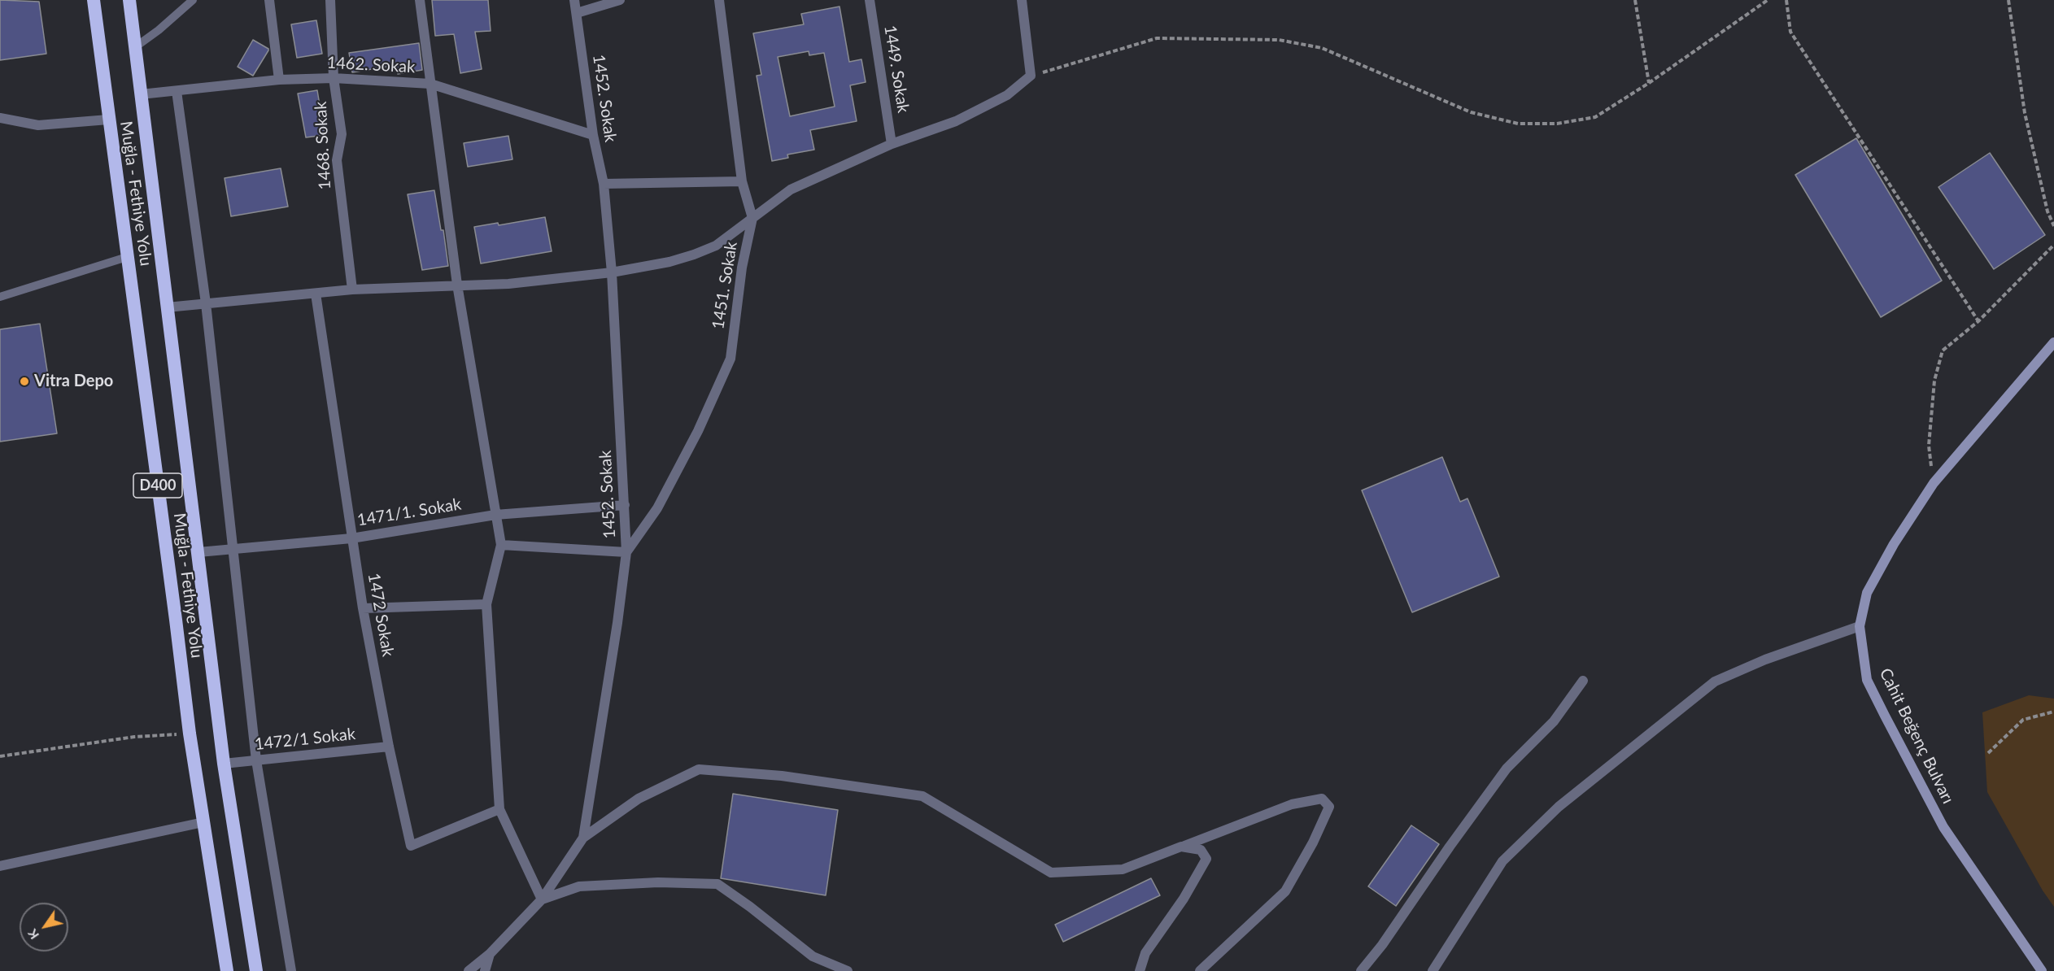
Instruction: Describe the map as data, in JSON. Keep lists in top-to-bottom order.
{
  "streets": {
    "highway": ["Muğla - Fethiye Yolu", "D400"],
    "main road": ["Cahit Beğenç Bulvarı"],
    "street": [
      "1462. Sokak",
      "1449. Sokak",
      "1452. Sokak",
      "1468. Sokak",
      "1451. Sokak",
      "1471/1. Sokak",
      "1472 Sokak",
      "1472/1 Sokak"
    ]
  },
  "crossings": [
    ["1462. Sokak", "1452. Sokak"],
    ["1462. Sokak", "1468. Sokak"],
    ["1462. Sokak", "Muğla - Fethiye Yolu"],
    ["1452. Sokak", "1451. Sokak"],
    ["1452. Sokak", "1471/1. Sokak"],
    ["Muğla - Fethiye Yolu", "1471/1. Sokak"],
    ["Muğla - Fethiye Yolu", "1472/1 Sokak"],
    ["1471/1. Sokak", "1472 Sokak"],
    ["1472 Sokak", "1472/1 Sokak"]
  ],
  "places": ["Vitra Depo"],
  "north": "bottom left"
}
